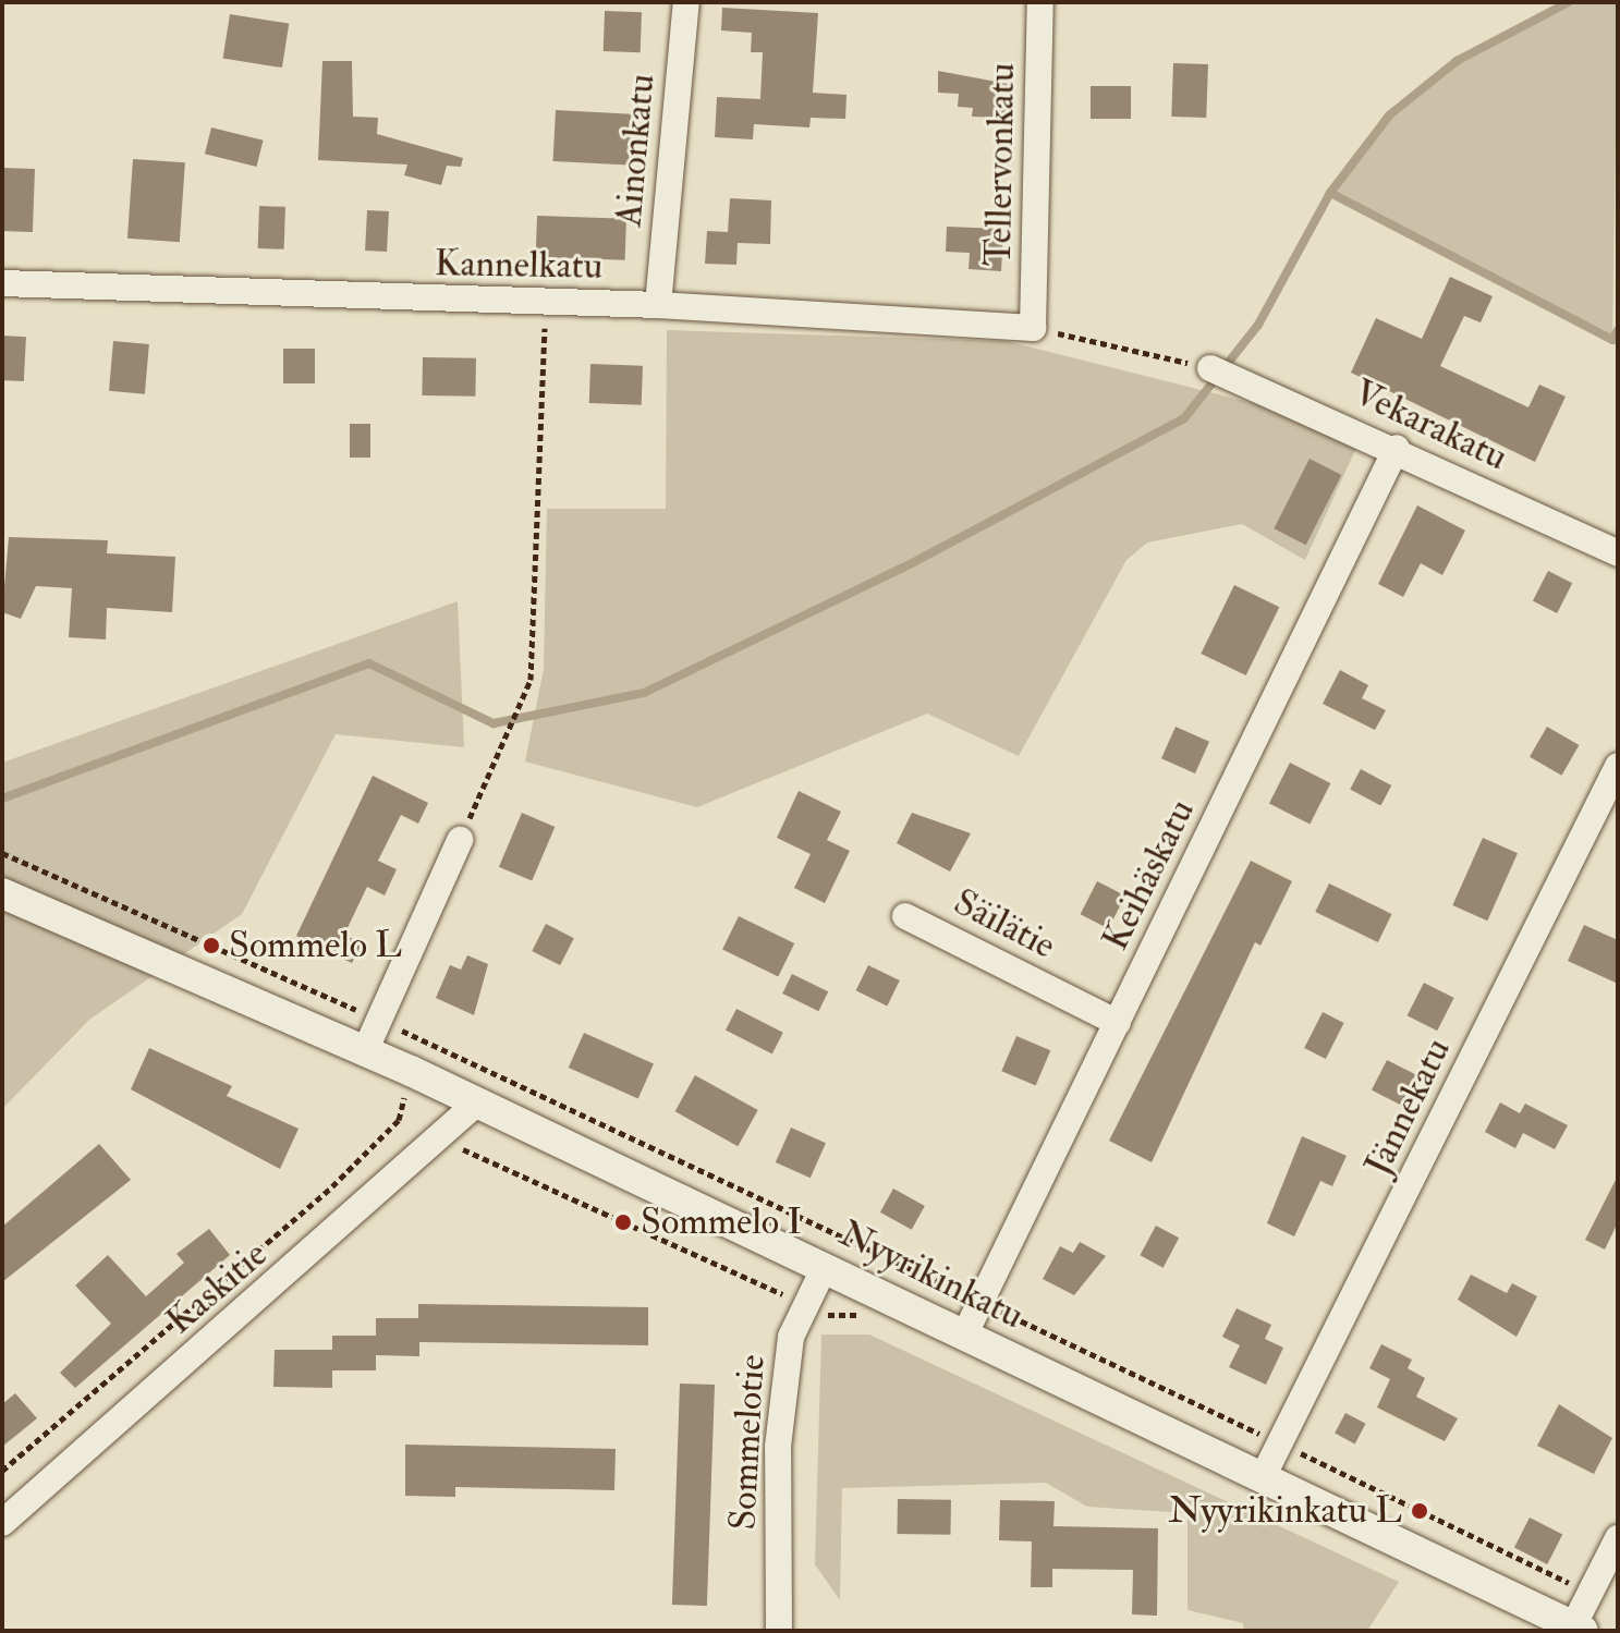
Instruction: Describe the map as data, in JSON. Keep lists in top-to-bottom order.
{
  "streets": {
    "street": [
      "Ainonkatu",
      "Tellervonkatu",
      "Kannelkatu",
      "Vekarakatu",
      "Keihäskatu",
      "Säilätie",
      "Jännekatu",
      "Nyyrikinkatu",
      "Kaskitie",
      "Sommelotie"
    ]
  },
  "crossings": [
    ["Ainonkatu", "Kannelkatu"],
    ["Tellervonkatu", "Kannelkatu"],
    ["Vekarakatu", "Keihäskatu"],
    ["Keihäskatu", "Säilätie"],
    ["Keihäskatu", "Nyyrikinkatu"],
    ["Jännekatu", "Nyyrikinkatu"],
    ["Nyyrikinkatu", "Kaskitie"],
    ["Nyyrikinkatu", "Sommelotie"]
  ],
  "places": ["Sommelo L", "Sommelo I", "Nyyrikinkatu L"]
}
